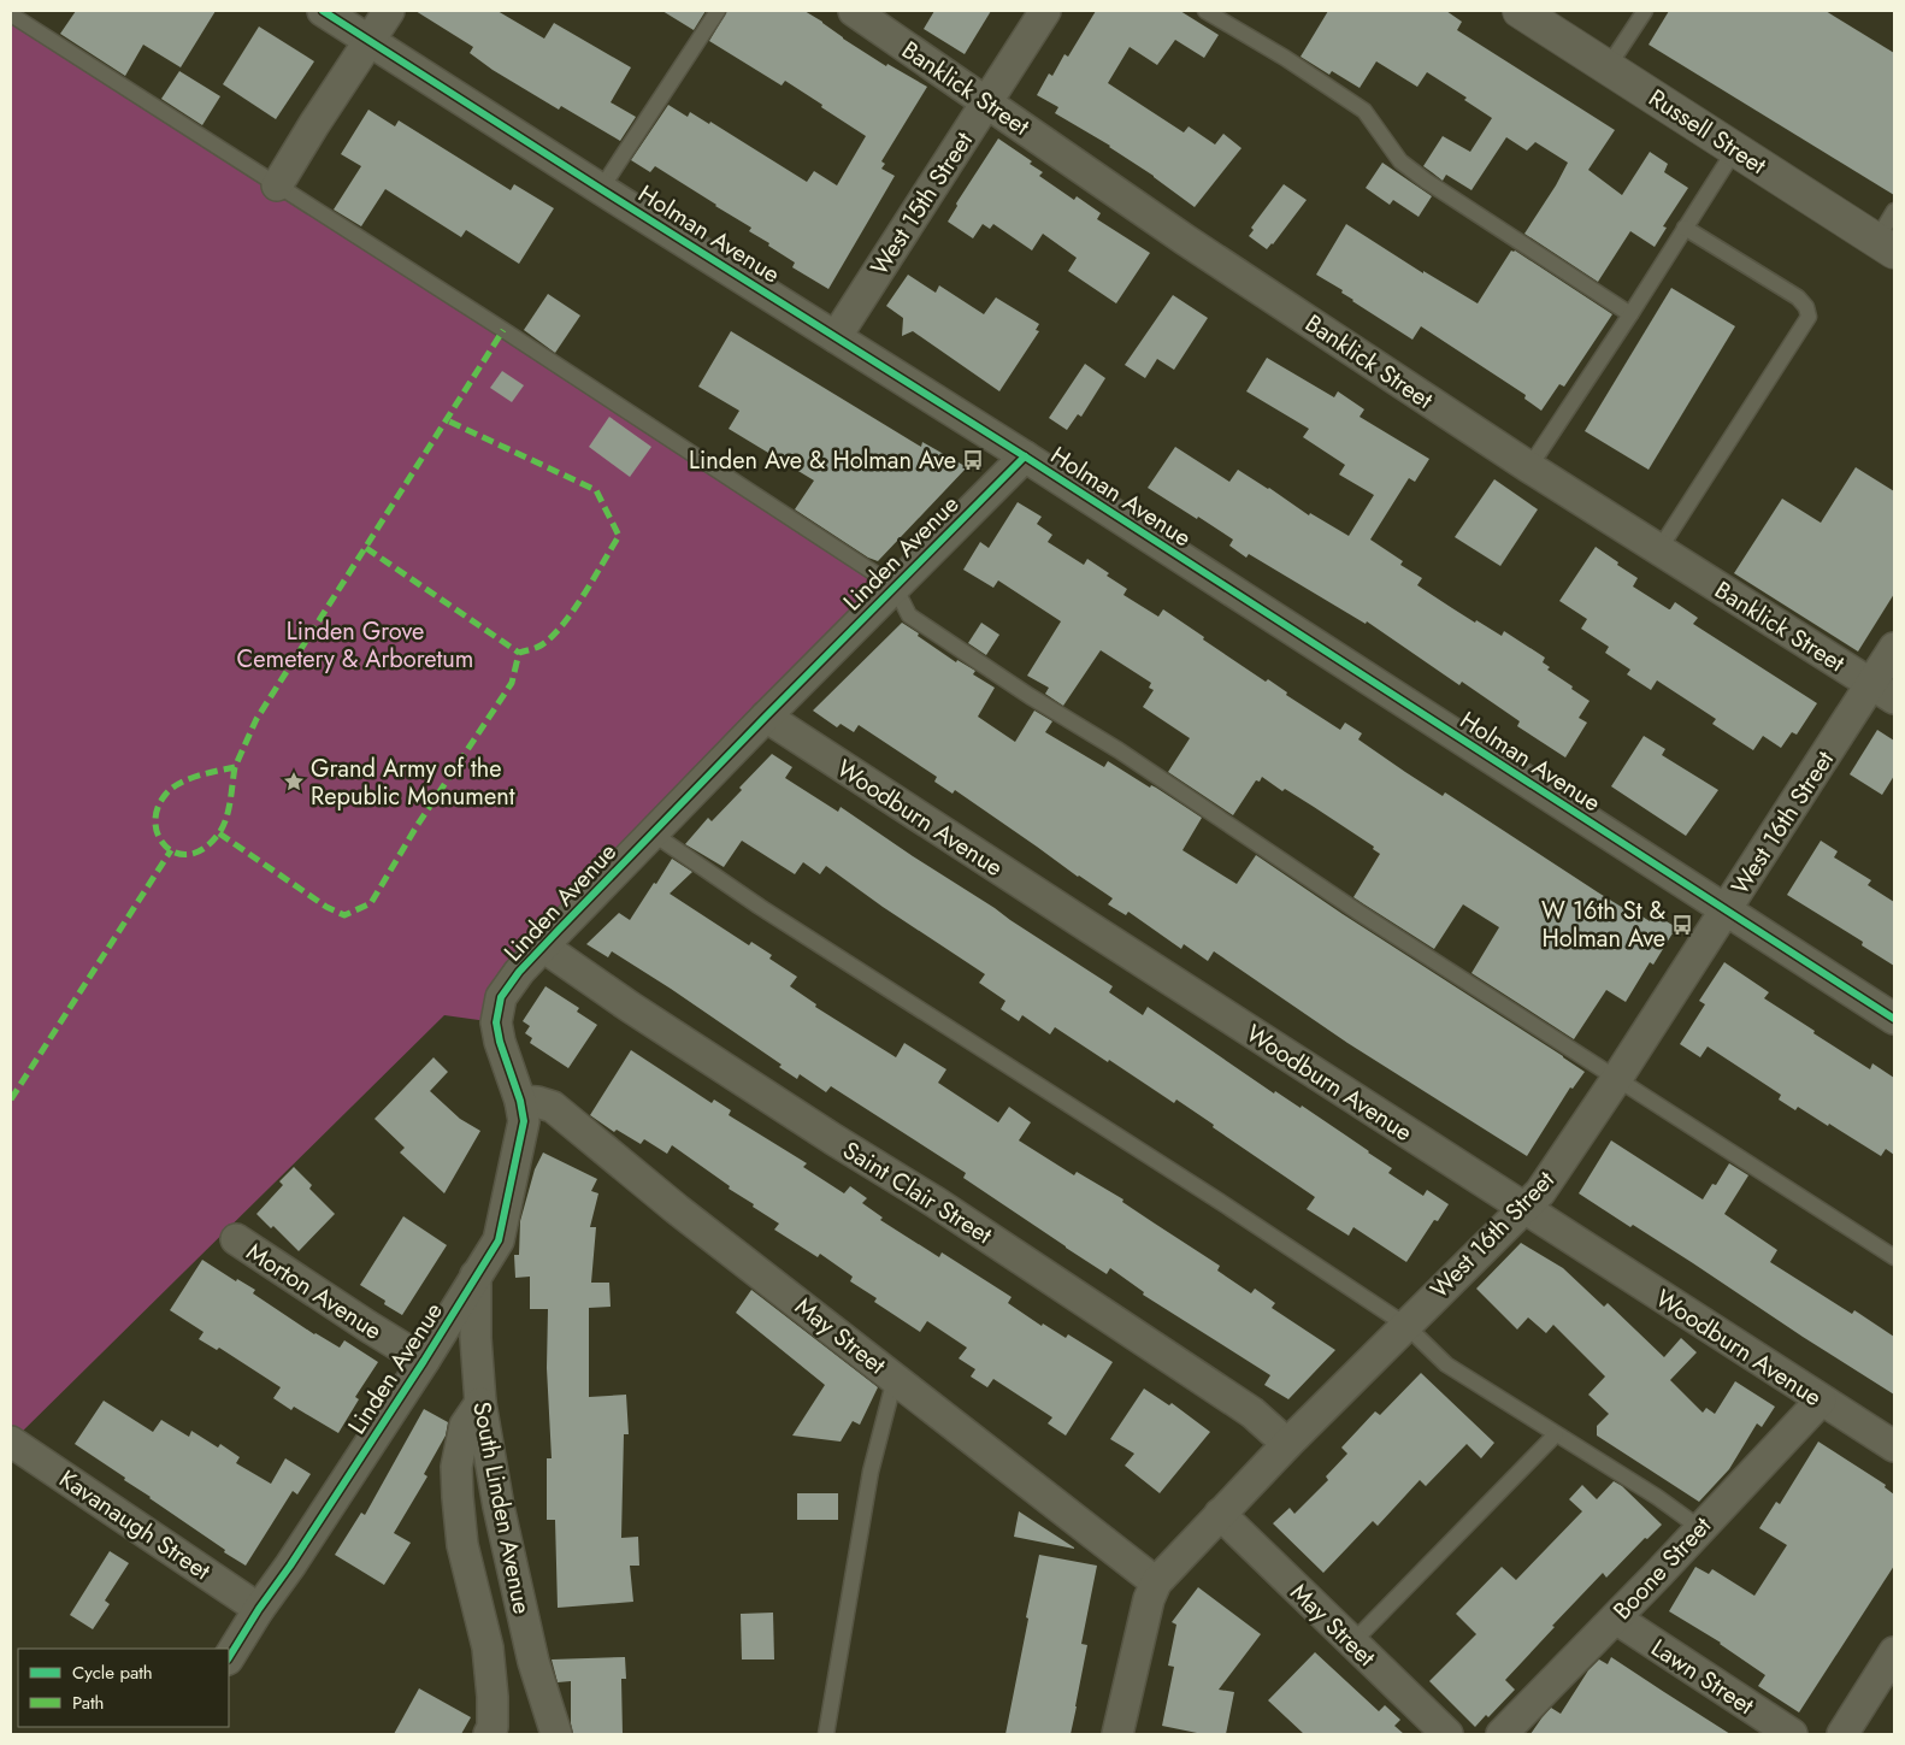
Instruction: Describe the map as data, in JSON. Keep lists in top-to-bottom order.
{
  "streets": {
    "street": [
      "Banklick Street",
      "Russell Street",
      "West 15th Street",
      "Holman Avenue",
      "Linden Avenue",
      "Woodburn Avenue",
      "West 16th Street",
      "Saint Clair Street",
      "Morton Avenue",
      "May Street",
      "South Linden Avenue",
      "Kavanaugh Street",
      "Boone Street",
      "Lawn Street"
    ]
  },
  "crossings": [
    ["Banklick Street", "West 15th Street"],
    ["Banklick Street", "West 16th Street"],
    ["West 15th Street", "Holman Avenue"],
    ["Holman Avenue", "Linden Avenue"],
    ["Holman Avenue", "West 16th Street"],
    ["Linden Avenue", "Woodburn Avenue"],
    ["Linden Avenue", "Saint Clair Street"],
    ["Linden Avenue", "Morton Avenue"],
    ["Linden Avenue", "May Street"],
    ["Linden Avenue", "South Linden Avenue"],
    ["Linden Avenue", "Kavanaugh Street"],
    ["Woodburn Avenue", "West 16th Street"],
    ["Woodburn Avenue", "Boone Street"],
    ["West 16th Street", "Saint Clair Street"],
    ["West 16th Street", "May Street"],
    ["Boone Street", "Lawn Street"]
  ],
  "parks": ["Linden Grove Cemetery & Arboretum"],
  "places": {
    "bus stop": ["Linden Ave & Holman Ave", "W 16th St & Holman Ave"],
    "place": ["Grand Army of the Republic Monument"]
  },
  "legend": ["Cycle path", "Path"]
}
